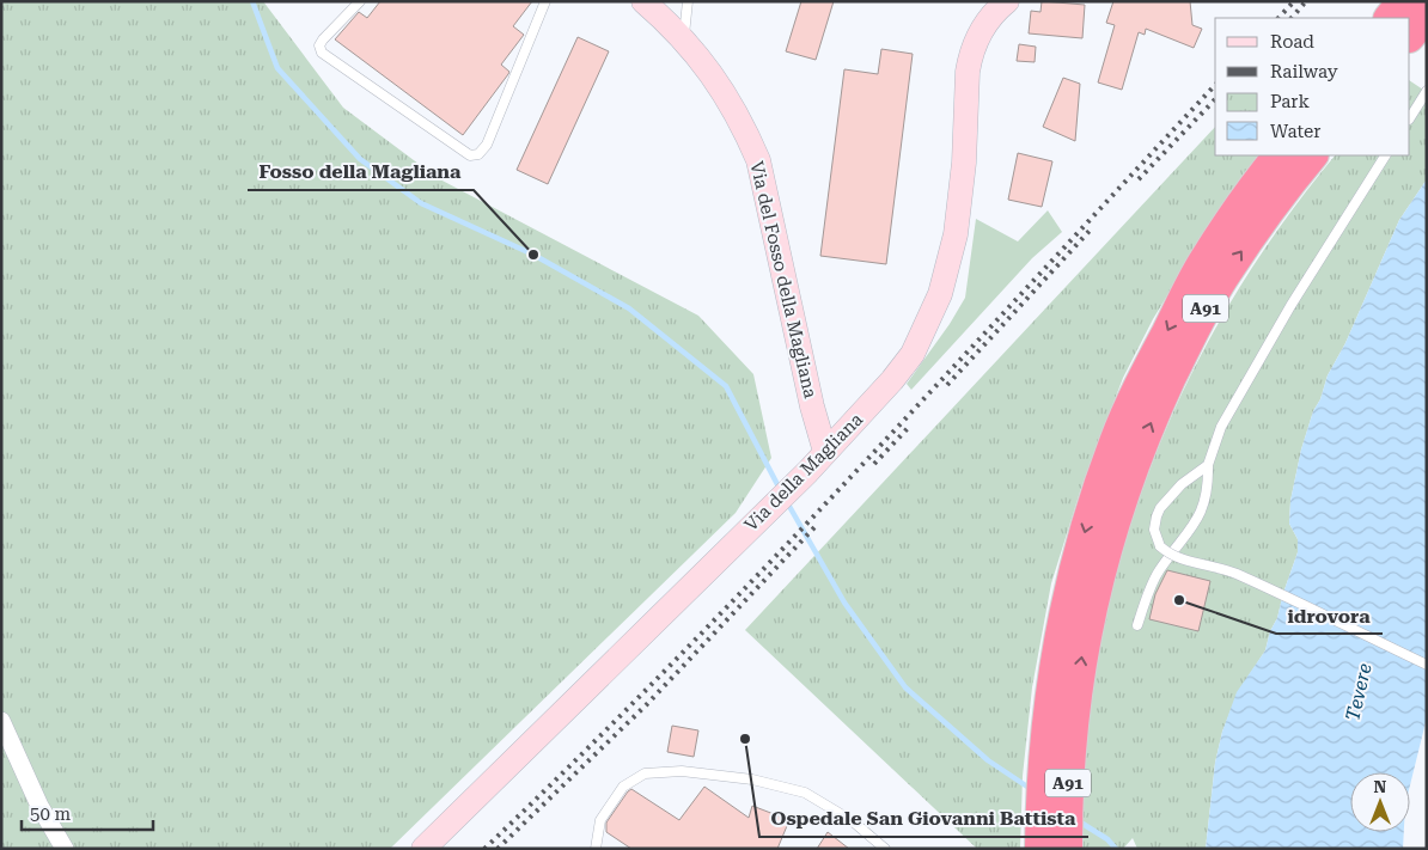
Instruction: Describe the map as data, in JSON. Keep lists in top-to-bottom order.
{
  "streets": {
    "highway": ["A91"],
    "main road": ["Via del Fosso della Magliana", "Via della Magliana"]
  },
  "crossings": [
    ["Via del Fosso della Magliana", "Via della Magliana"]
  ],
  "water": ["Tevere"],
  "places": ["Fosso della Magliana", "idrovora", "Ospedale San Giovanni Battista"],
  "legend": [
    "Road",
    "Railway",
    "Park",
    "Water"
  ],
  "scale_bar": "50 m",
  "north": "top"
}
